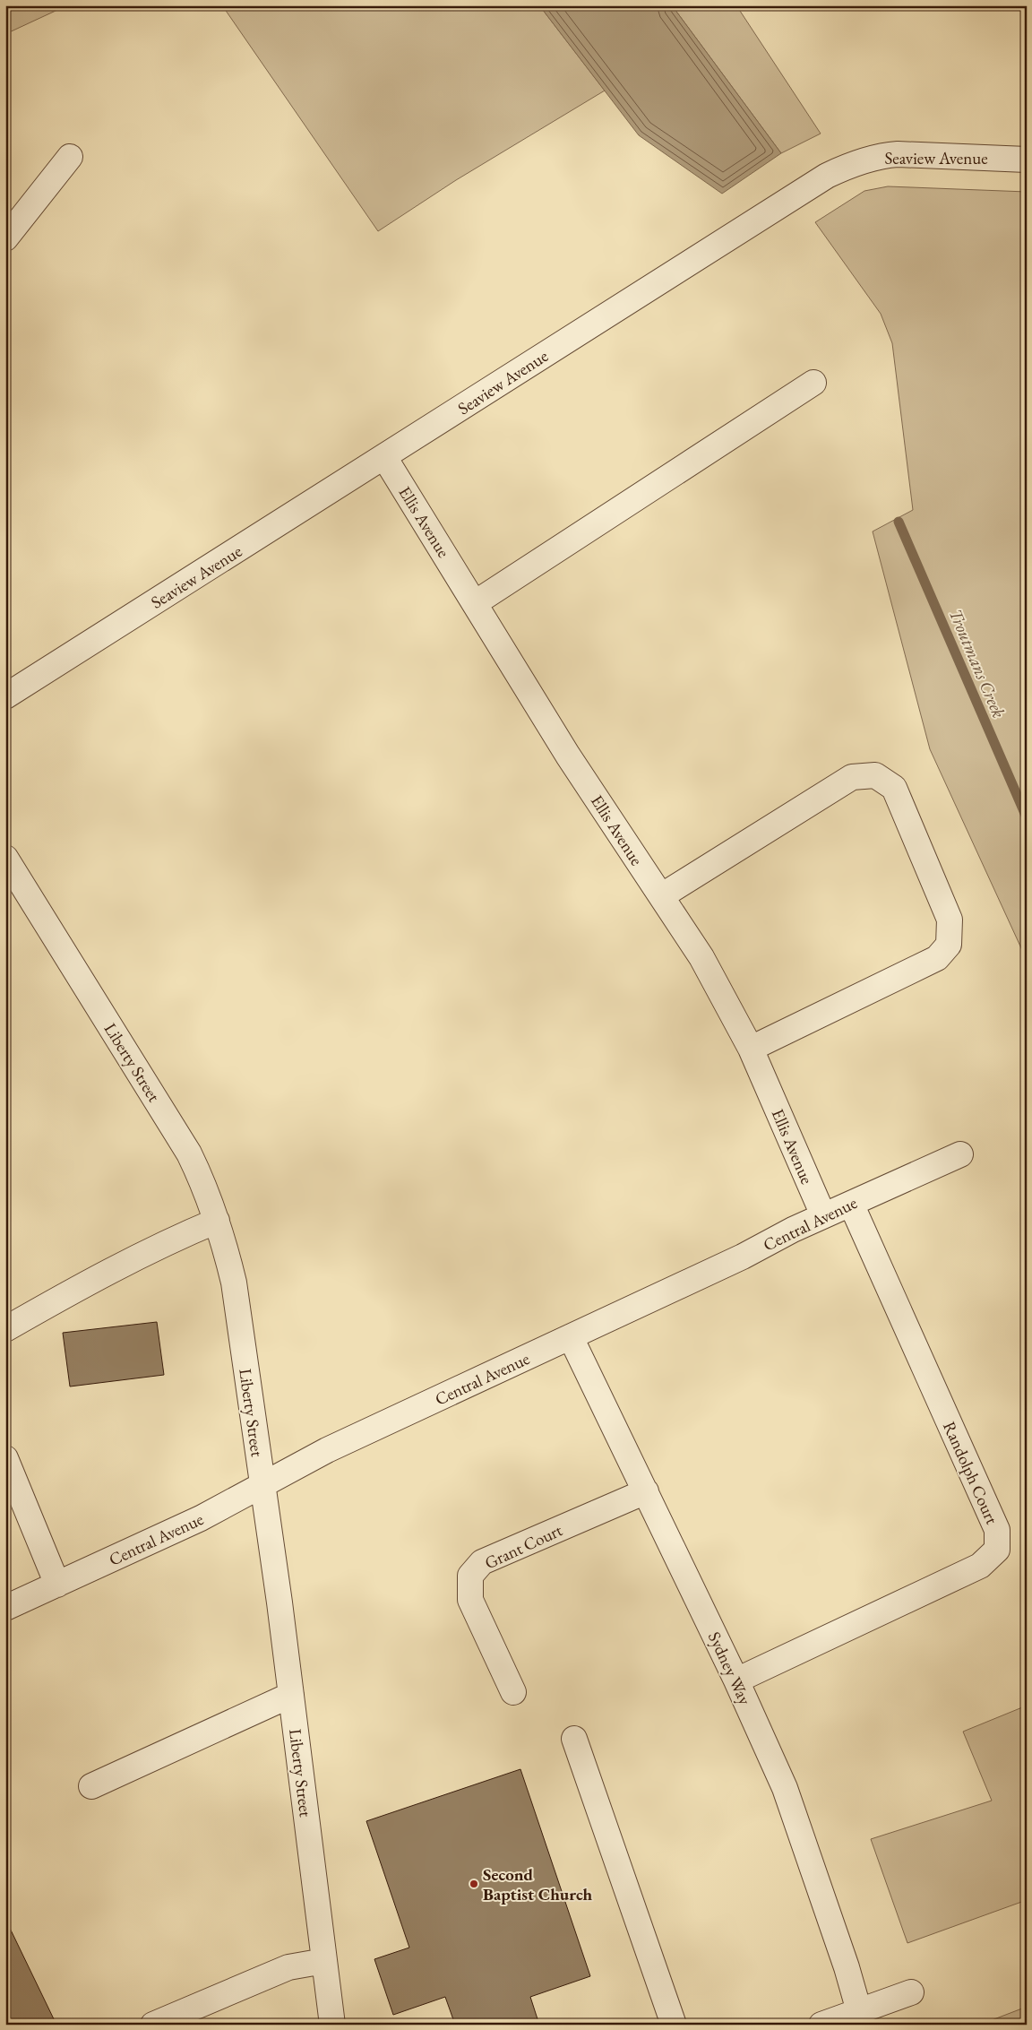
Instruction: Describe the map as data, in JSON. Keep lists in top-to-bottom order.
{
  "streets": {
    "street": [
      "Seaview Avenue",
      "Ellis Avenue",
      "Liberty Street",
      "Central Avenue",
      "Randolph Court",
      "Grant Court",
      "Sydney Way"
    ]
  },
  "crossings": [
    ["Seaview Avenue", "Ellis Avenue"],
    ["Ellis Avenue", "Central Avenue"],
    ["Liberty Street", "Central Avenue"],
    ["Central Avenue", "Randolph Court"],
    ["Central Avenue", "Sydney Way"],
    ["Randolph Court", "Sydney Way"],
    ["Grant Court", "Sydney Way"]
  ],
  "water": ["Troutmans Creek"],
  "places": ["Second Baptist Church"]
}
